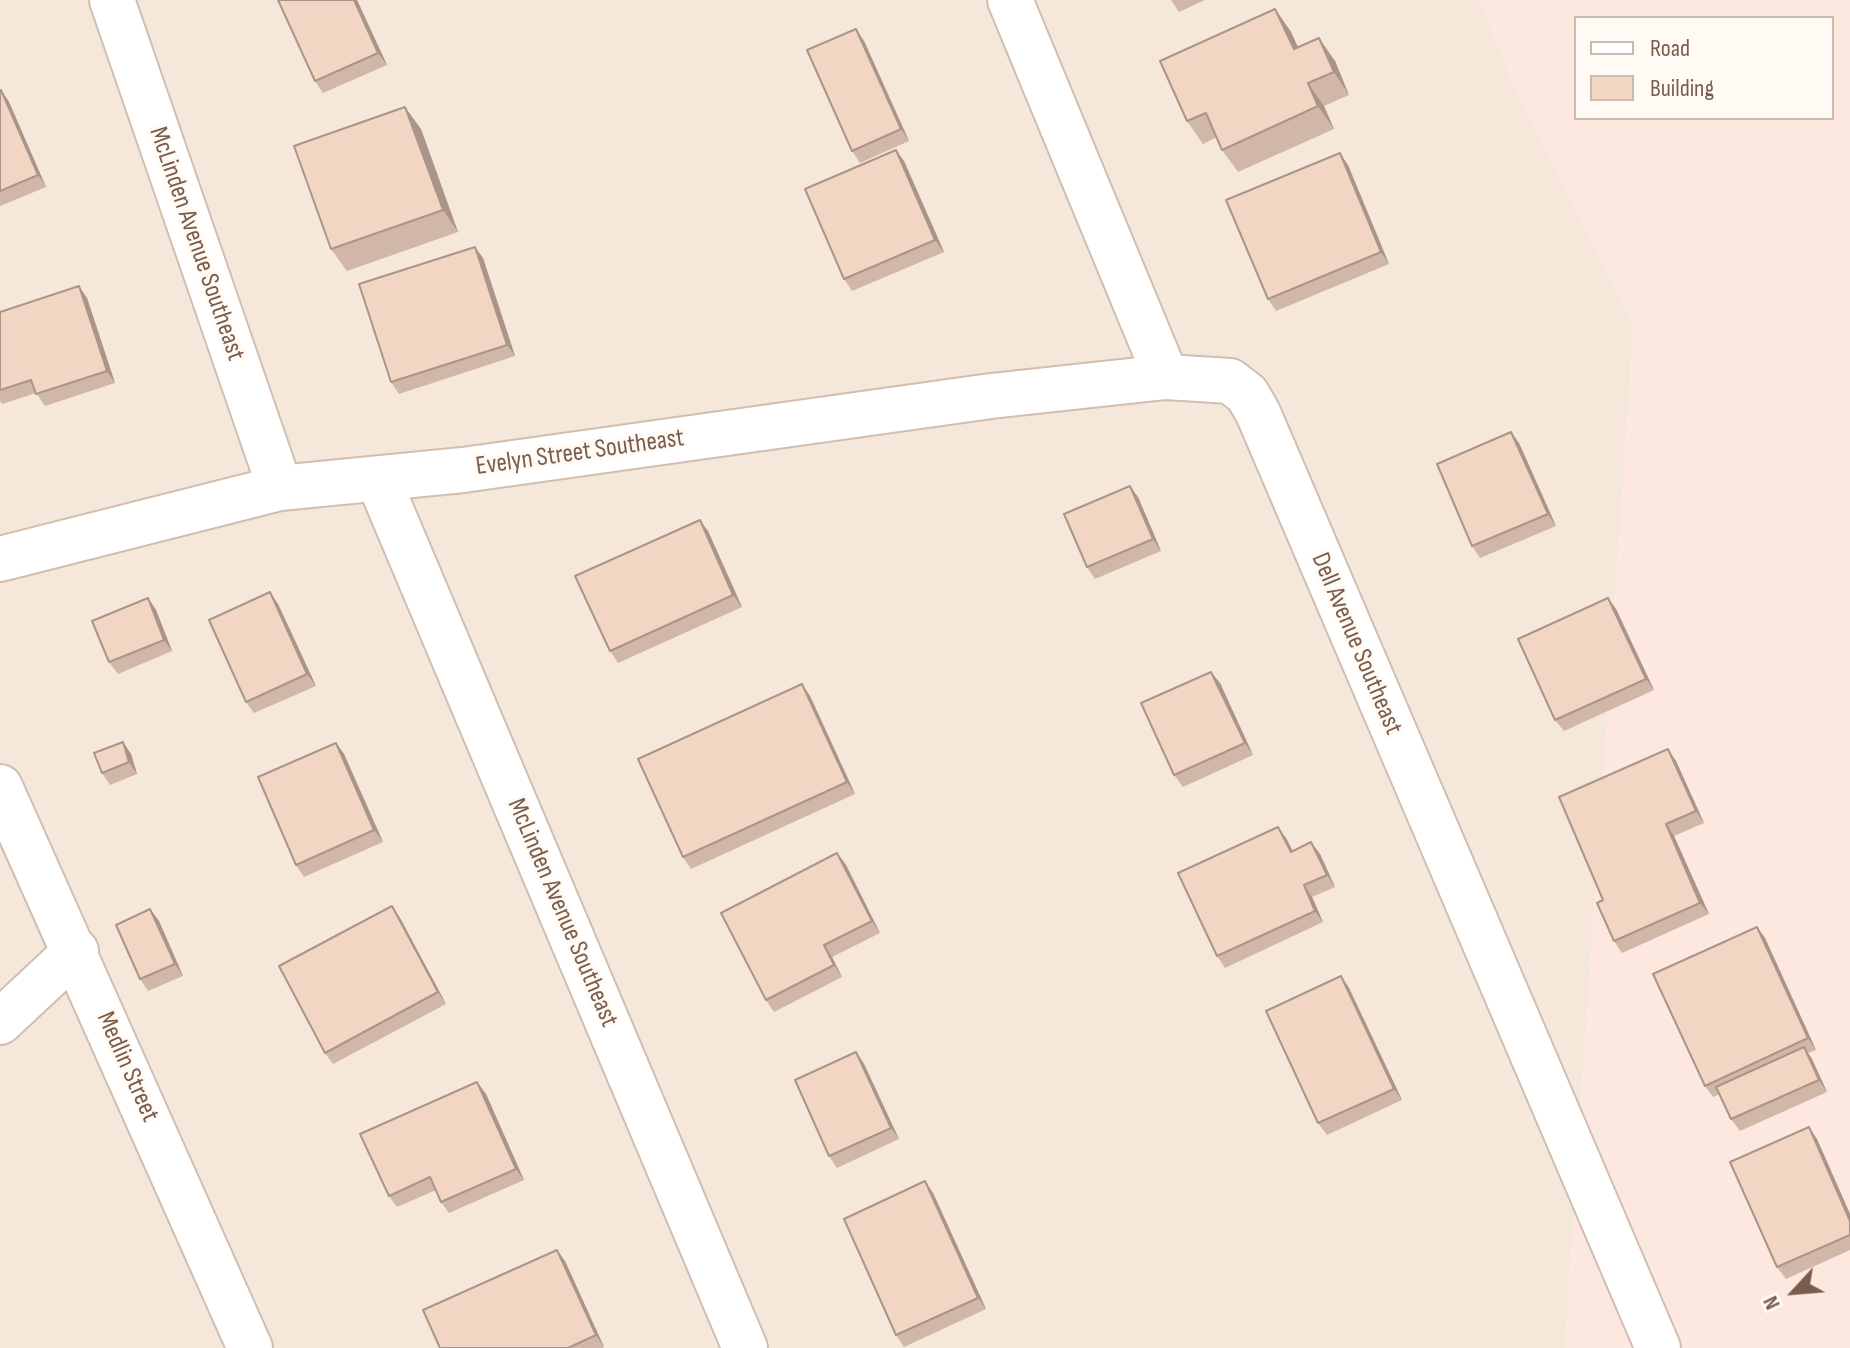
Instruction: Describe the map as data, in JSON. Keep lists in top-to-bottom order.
{
  "streets": {
    "street": [
      "McLinden Avenue Southeast",
      "Evelyn Street Southeast",
      "Dell Avenue Southeast",
      "Medlin Street"
    ]
  },
  "crossings": [
    ["McLinden Avenue Southeast", "Evelyn Street Southeast"],
    ["Evelyn Street Southeast", "Dell Avenue Southeast"]
  ],
  "legend": ["Road", "Building"],
  "north": "bottom left"
}
